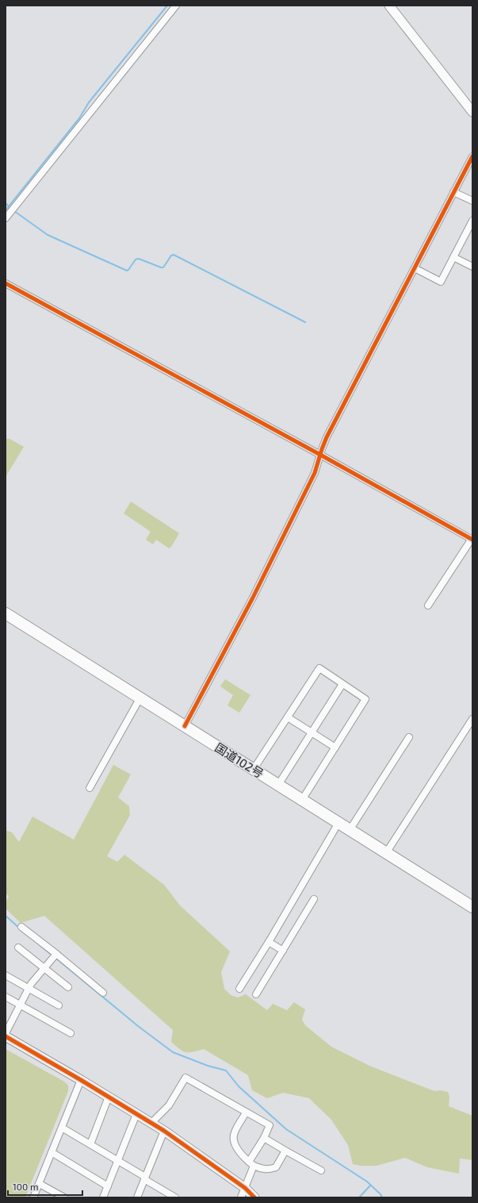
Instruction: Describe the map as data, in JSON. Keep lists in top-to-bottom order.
{
  "streets": {
    "highway": ["国道102号"]
  },
  "scale_bar": "100 m"
}
